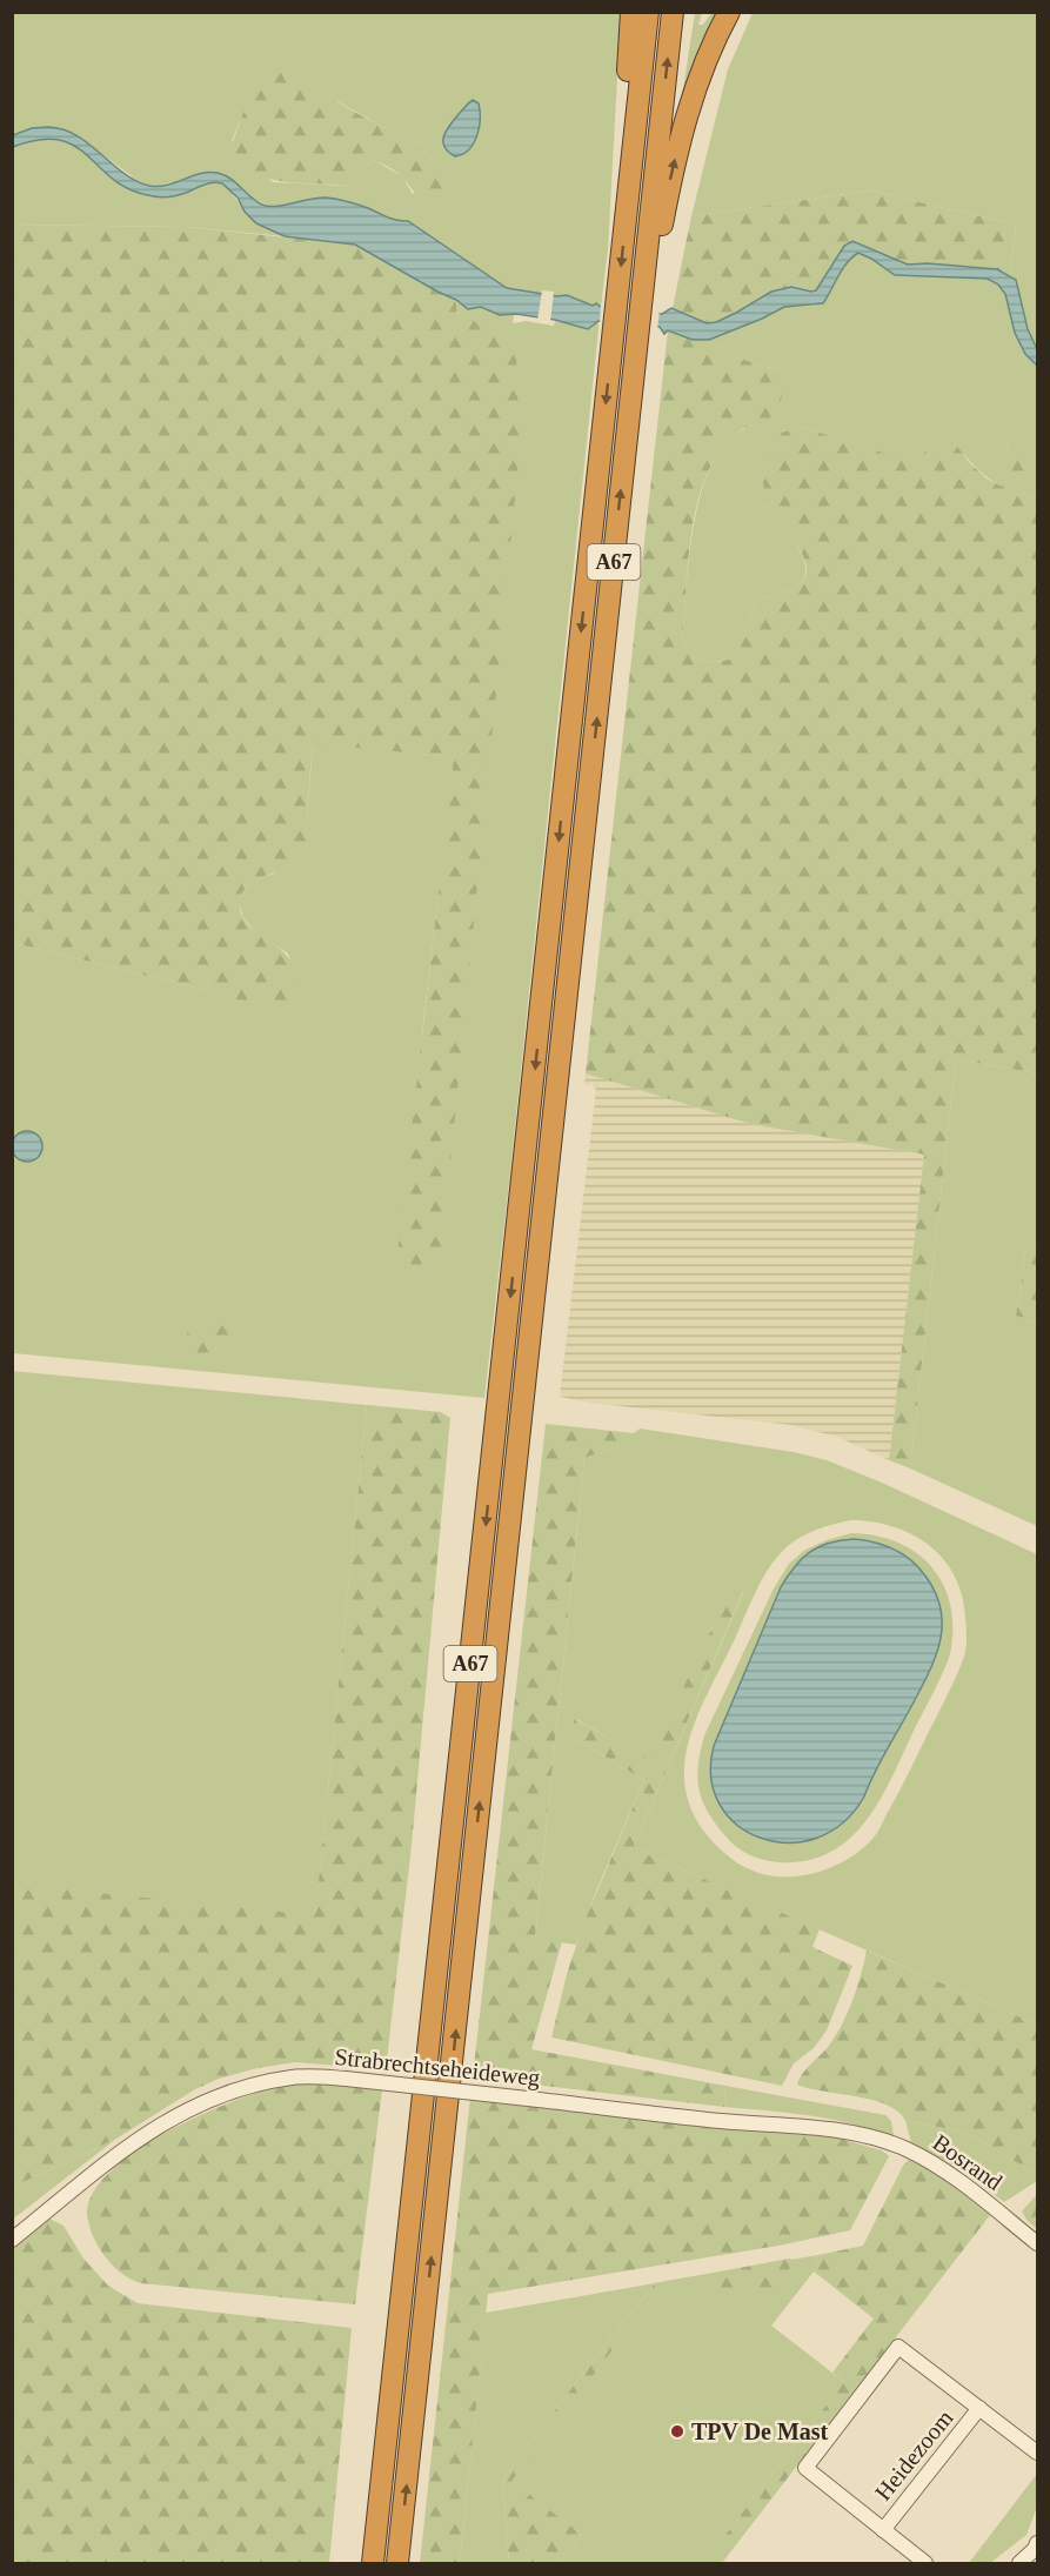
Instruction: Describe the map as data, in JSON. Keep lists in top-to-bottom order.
{
  "streets": {
    "highway": ["A67"],
    "street": ["Strabrechtseheideweg", "Bosrand", "Heidezoom"]
  },
  "crossings": [
    ["Strabrechtseheideweg", "Bosrand"]
  ],
  "places": ["TPV De Mast"]
}
